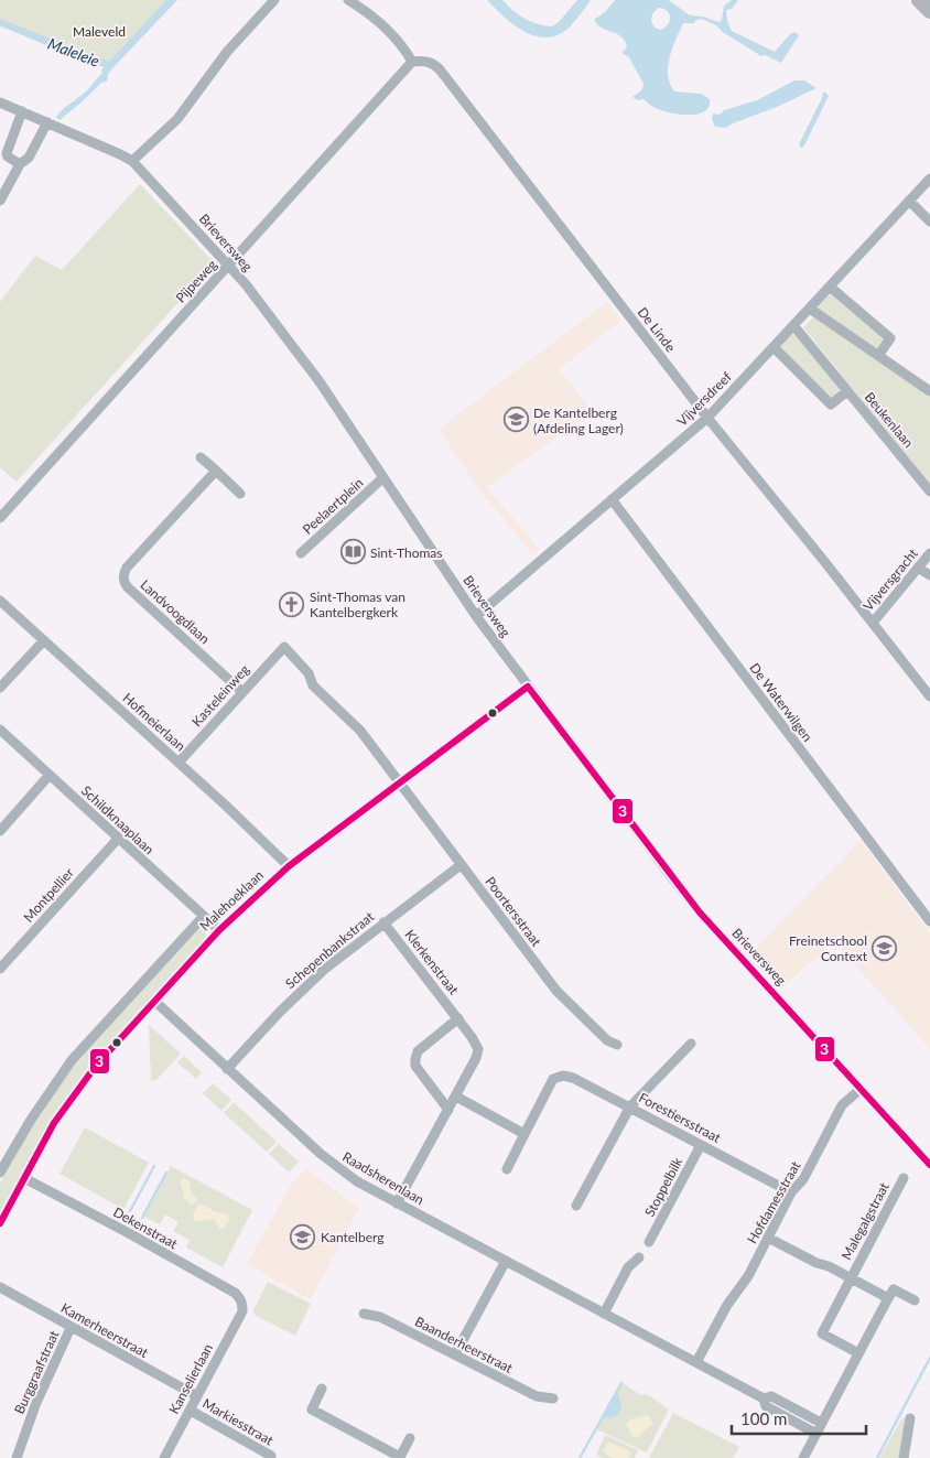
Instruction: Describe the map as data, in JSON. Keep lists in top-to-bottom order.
{
  "streets": {
    "street": [
      "Brieversweg",
      "Pijpeweg",
      "De Linde",
      "Vijversdreef",
      "Beukenlaan",
      "Peelaertplein",
      "Vijversgracht",
      "Landvoogdlaan",
      "Kasteleinweg",
      "De Waterwilgen",
      "Hofmeierlaan",
      "Schildknaaplaan",
      "Montpellier",
      "Malehoeklaan",
      "Poortersstraat",
      "Schepenbankstraat",
      "Klerkenstraat",
      "Forestiersstraat",
      "Raadsherenlaan",
      "Stoppelbilk",
      "Hofdamesstraat",
      "Malegalgstraat",
      "Dekenstraat",
      "Kamerheerstraat",
      "Baanderheerstraat",
      "Burggraafstraat",
      "Kanselierlaan",
      "Markiesstraat"
    ]
  },
  "crossings": [
    ["Brieversweg", "Pijpeweg"],
    ["Brieversweg", "Vijversdreef"],
    ["Brieversweg", "Peelaertplein"],
    ["Brieversweg", "Malehoeklaan"],
    ["Brieversweg", "Hofdamesstraat"],
    ["Pijpeweg", "De Linde"],
    ["De Linde", "Vijversdreef"],
    ["De Linde", "Vijversgracht"],
    ["Vijversdreef", "Beukenlaan"],
    ["Vijversdreef", "De Waterwilgen"],
    ["Landvoogdlaan", "Kasteleinweg"],
    ["Kasteleinweg", "Hofmeierlaan"],
    ["Kasteleinweg", "Poortersstraat"],
    ["Hofmeierlaan", "Malehoeklaan"],
    ["Schildknaaplaan", "Montpellier"],
    ["Schildknaaplaan", "Malehoeklaan"],
    ["Malehoeklaan", "Poortersstraat"],
    ["Malehoeklaan", "Raadsherenlaan"],
    ["Malehoeklaan", "Dekenstraat"],
    ["Poortersstraat", "Schepenbankstraat"],
    ["Schepenbankstraat", "Klerkenstraat"],
    ["Schepenbankstraat", "Raadsherenlaan"],
    ["Klerkenstraat", "Raadsherenlaan"],
    ["Forestiersstraat", "Stoppelbilk"],
    ["Forestiersstraat", "Hofdamesstraat"],
    ["Raadsherenlaan", "Hofdamesstraat"],
    ["Dekenstraat", "Kanselierlaan"],
    ["Kamerheerstraat", "Burggraafstraat"],
    ["Kamerheerstraat", "Kanselierlaan"],
    ["Kanselierlaan", "Markiesstraat"]
  ],
  "water": ["Maleleie"],
  "parks": ["Maleveld"],
  "places": {
    "school or university": ["De Kantelberg (Afdeling Lager)", "Freinetschool Context", "Kantelberg"],
    "library": ["Sint-Thomas"],
    "church": ["Sint-Thomas van Kantelbergkerk"]
  },
  "lines": ["transit line 3"],
  "scale_bar": "100 m"
}
